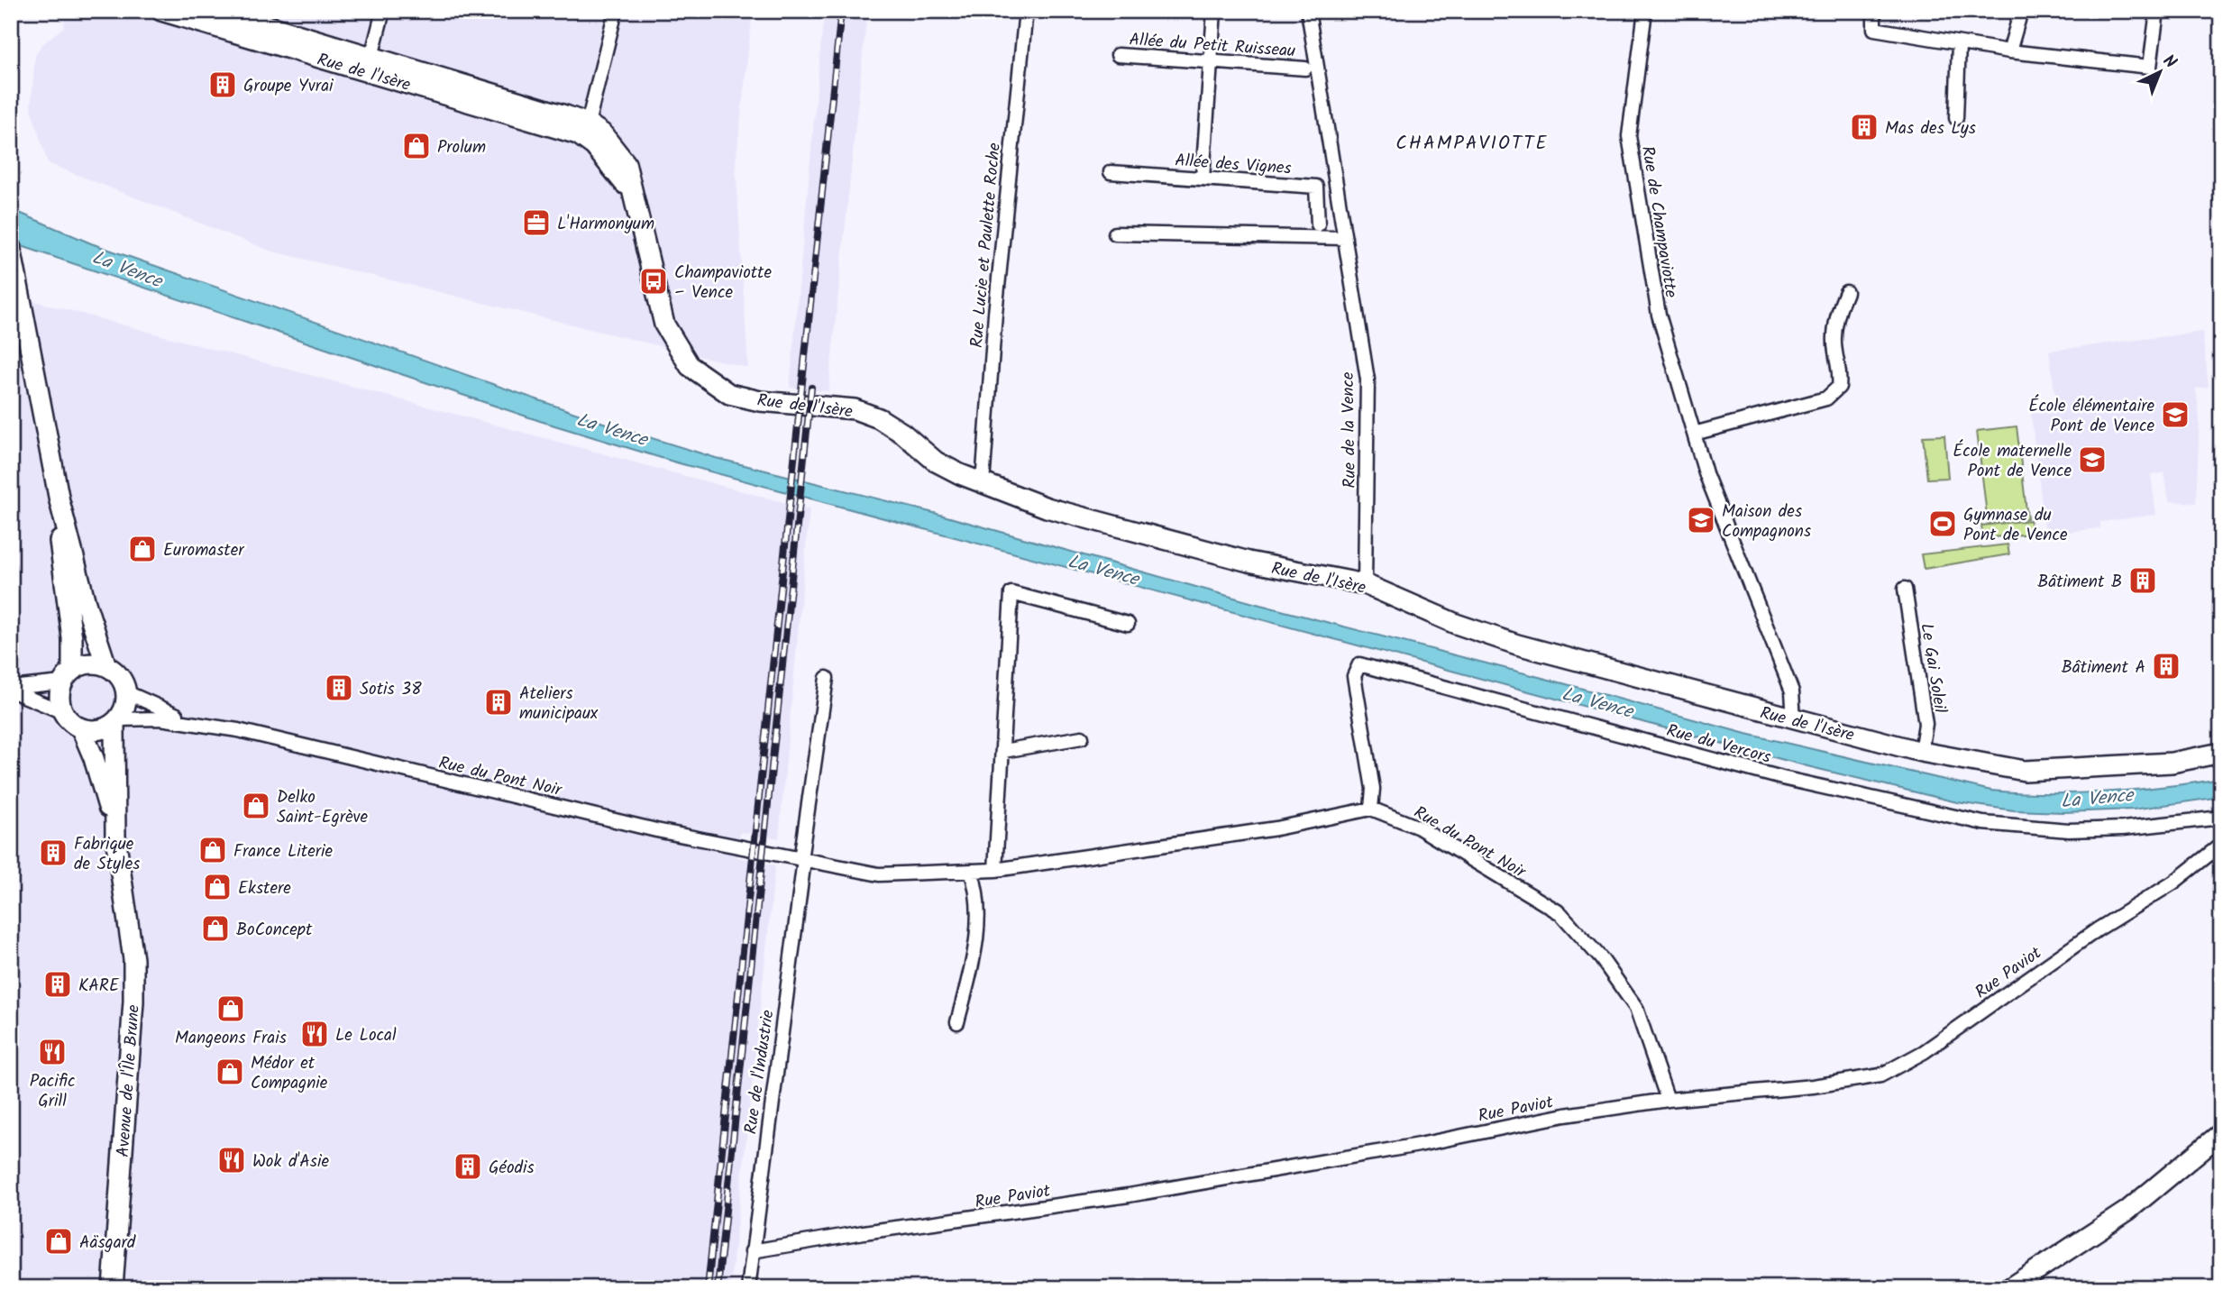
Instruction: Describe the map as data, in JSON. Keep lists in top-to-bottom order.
{
  "streets": {
    "street": [
      "Allée du Petit Ruisseau",
      "Rue de l'Isère",
      "Allée des Vignes",
      "Rue de Champaviotte",
      "Rue Lucie et Paulette Roche",
      "Rue de la Vence",
      "Le Gai Soleil",
      "Rue du Vercors",
      "Rue du Pont Noir",
      "Rue Paviot",
      "Rue de l'Industrie",
      "Avenue de l'Île Brune"
    ]
  },
  "crossings": [
    ["Rue de l'Isère", "Rue de Champaviotte"],
    ["Rue de l'Isère", "Rue Lucie et Paulette Roche"],
    ["Rue de l'Isère", "Rue de la Vence"],
    ["Rue de l'Isère", "Le Gai Soleil"],
    ["Rue du Vercors", "Rue du Pont Noir"],
    ["Rue du Pont Noir", "Rue Paviot"],
    ["Rue du Pont Noir", "Rue de l'Industrie"],
    ["Rue du Pont Noir", "Avenue de l'Île Brune"],
    ["Rue Paviot", "Rue de l'Industrie"]
  ],
  "districts": ["CHAMPAVIOTTE"],
  "water": ["La Vence"],
  "places": {
    "building": [
      "Groupe Yvrai",
      "Mas des Lys",
      "Bâtiment B",
      "Bâtiment A",
      "Sotis 38",
      "Ateliers municipaux",
      "Fabrique de Styles",
      "KARE",
      "Géodis"
    ],
    "shop": [
      "Prolum",
      "Euromaster",
      "Delko Saint-Egrève",
      "France Literie",
      "Ekstere",
      "BoConcept",
      "Mangeons Frais",
      "Médor et Compagnie",
      "Aäsgard"
    ],
    "office": ["L'Harmonyum"],
    "bus stop": ["Champaviotte – Vence"],
    "school or university": ["École élémentaire Pont de Vence", "École maternelle Pont de Vence", "Maison des Compagnons"],
    "sports": ["Gymnase du Pont de Vence"],
    "restaurant": ["Le Local", "Pacific Grill", "Wok d'Asie"]
  },
  "north": "top right"
}
